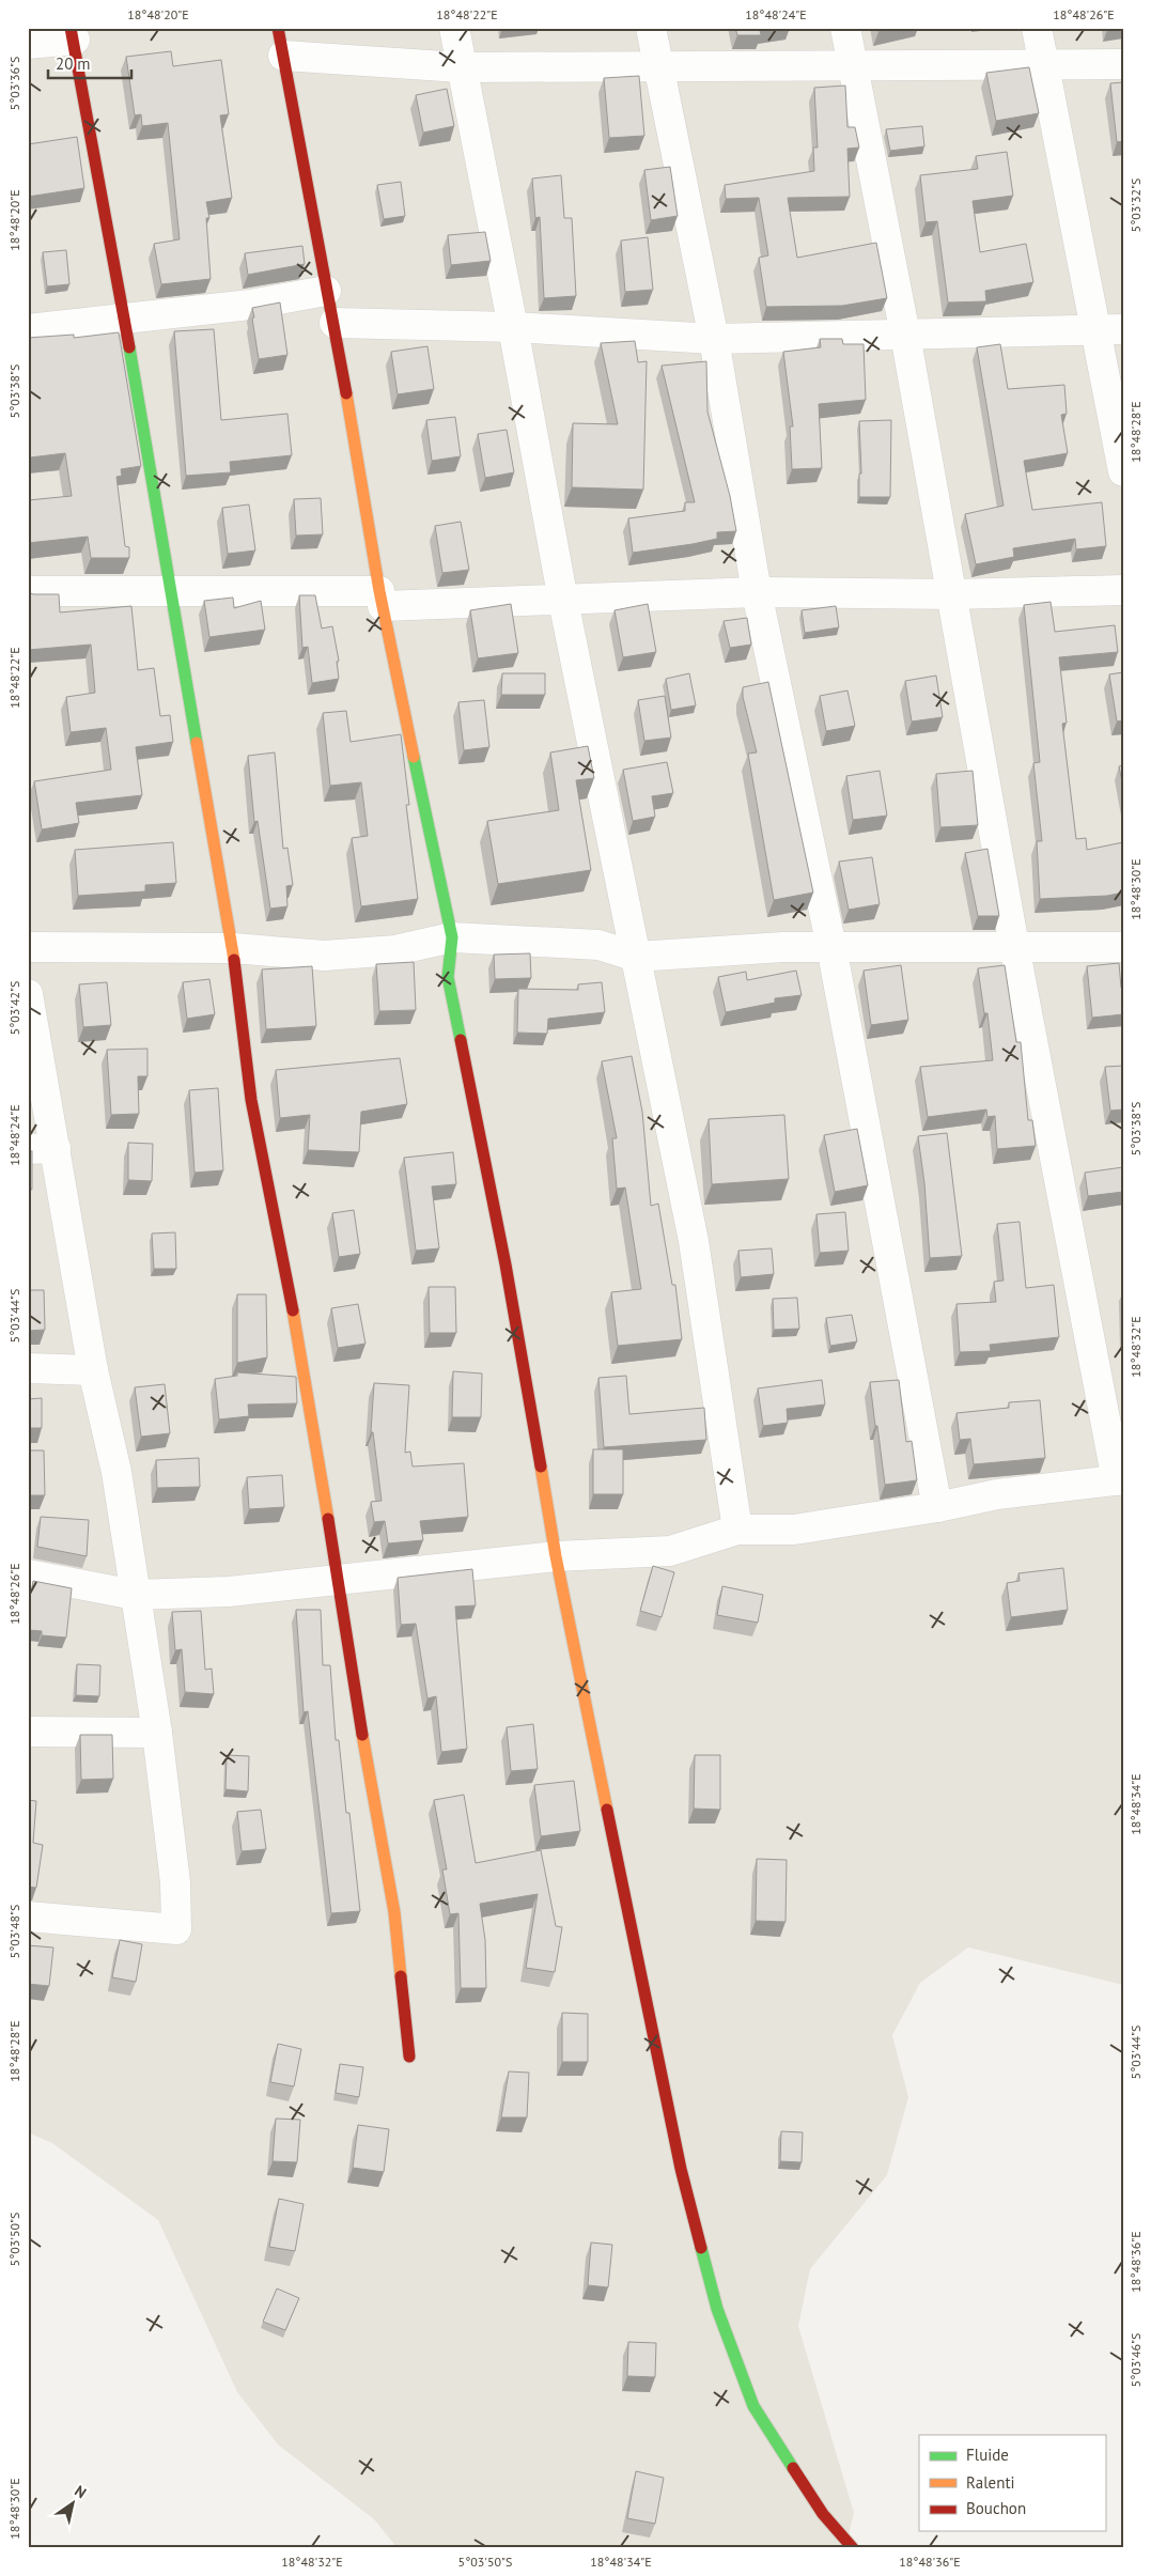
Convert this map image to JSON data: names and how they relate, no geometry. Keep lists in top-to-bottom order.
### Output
{
  "legend": ["Fluide", "Ralenti", "Bouchon"],
  "scale_bar": "20 m",
  "north": "top right",
  "coordinates": [
    "18°48'20\"E",
    "18°48'22\"E",
    "18°48'24\"E",
    "18°48'26\"E",
    "5°03'36\"S",
    "5°03'32\"S",
    "5°03'38\"S",
    "18°48'28\"E",
    "18°48'30\"E",
    "5°03'42\"S",
    "5°03'44\"S",
    "18°48'32\"E",
    "18°48'34\"E",
    "5°03'48\"S",
    "5°03'50\"S",
    "18°48'36\"E",
    "5°03'46\"S"
  ]
}
